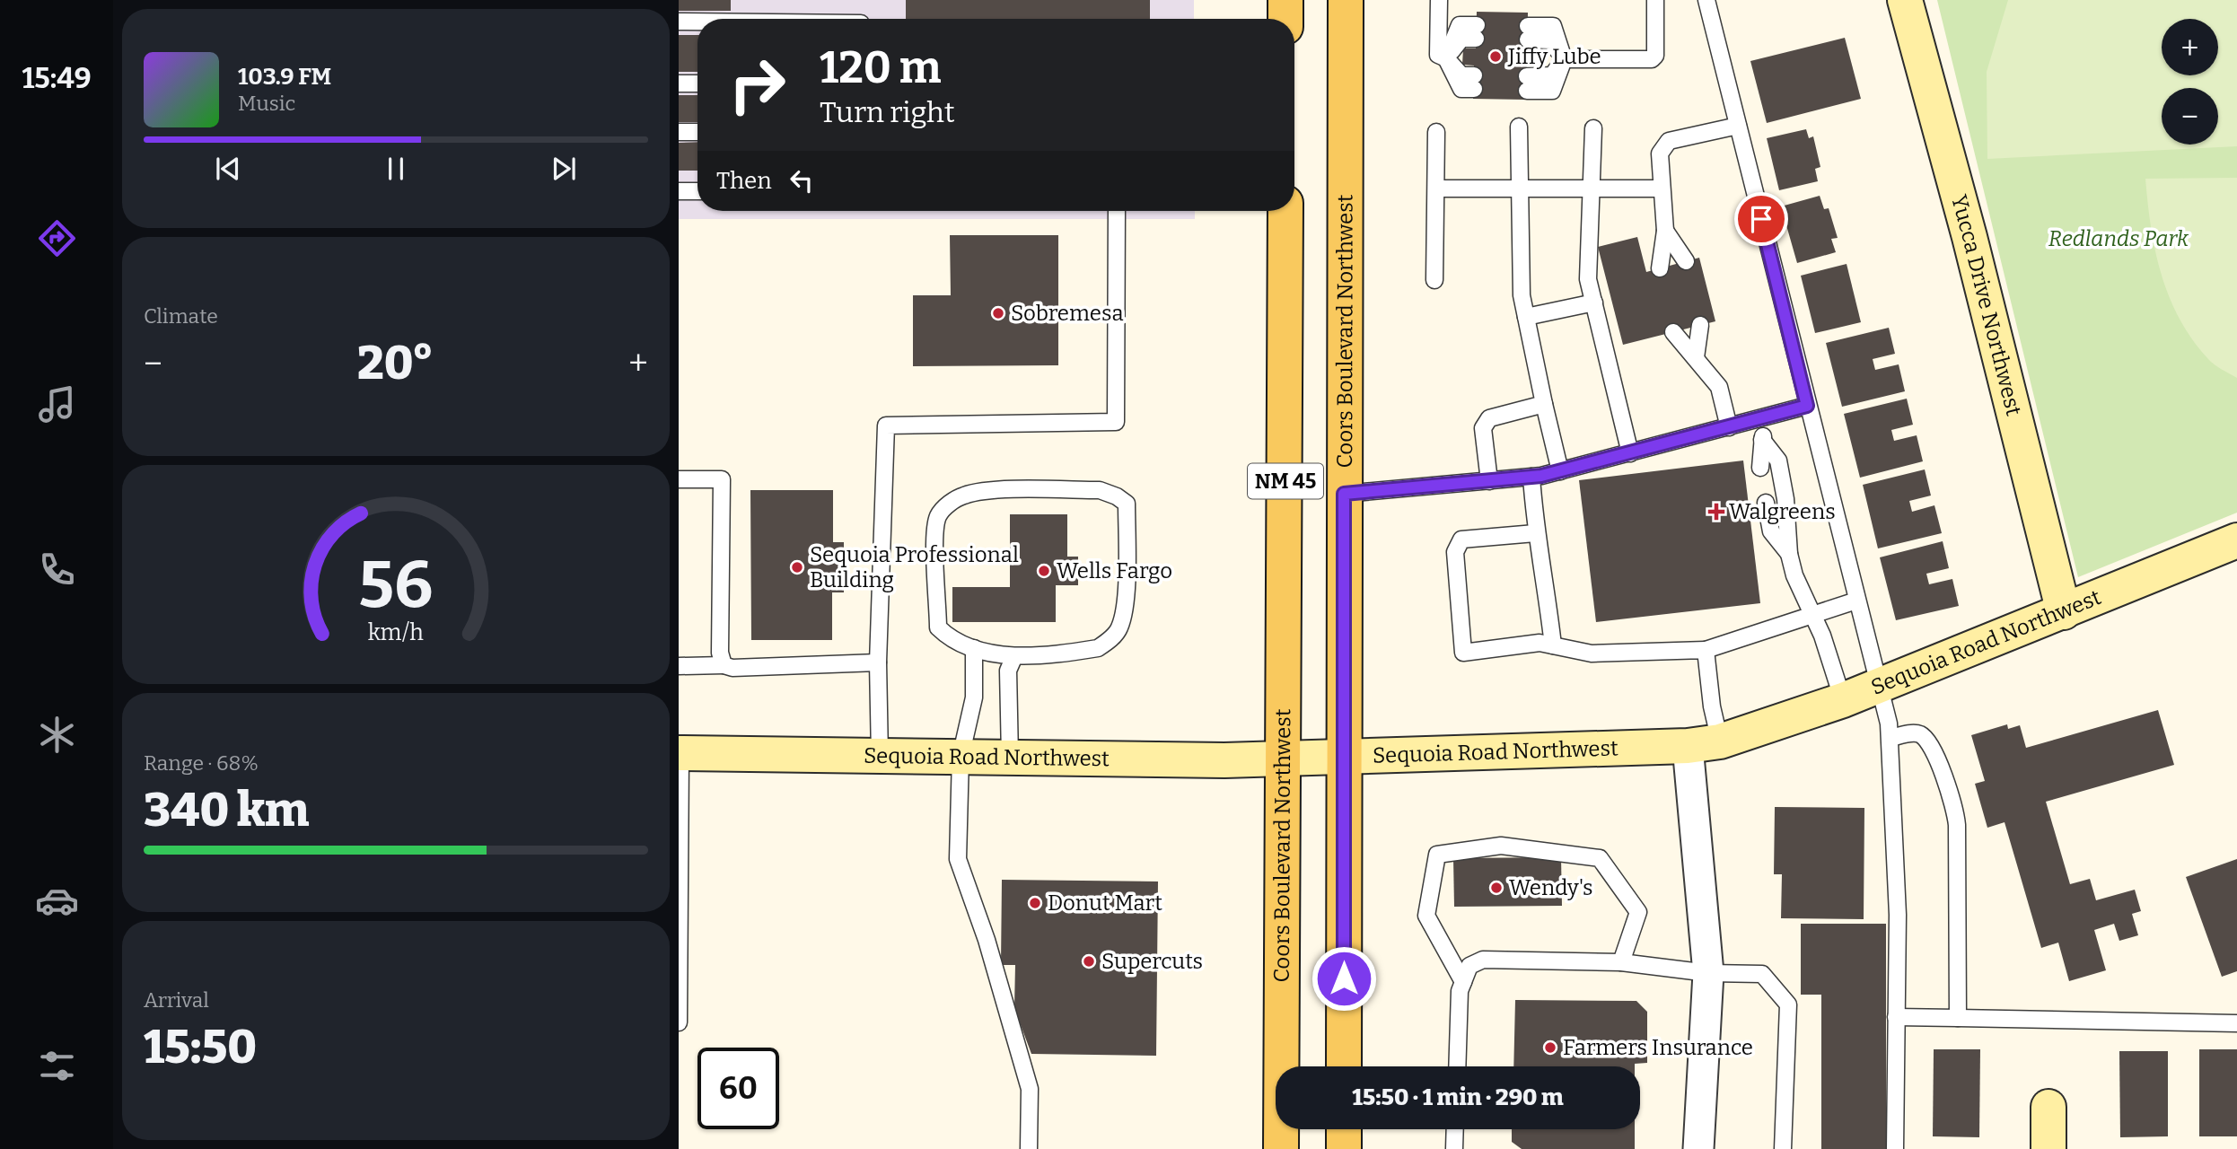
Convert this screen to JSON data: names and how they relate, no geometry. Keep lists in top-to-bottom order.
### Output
{
  "streets": {
    "main road": ["Coors Boulevard Northwest", "NM 45"],
    "street": ["Yucca Drive Northwest", "Sequoia Road Northwest"]
  },
  "crossings": [
    ["Yucca Drive Northwest", "Sequoia Road Northwest"],
    ["Coors Boulevard Northwest", "Sequoia Road Northwest"]
  ],
  "parks": ["Redlands Park"],
  "places": {
    "other": [
      "Jiffy Lube",
      "Sobremesa",
      "Sequoia Professional Building",
      "Wells Fargo",
      "Wendy's",
      "Donut Mart",
      "Supercuts",
      "Farmers Insurance"
    ],
    "health": ["Walgreens"]
  },
  "page": {
    "tabs": "15:49",
    "map_buttons": ["+", "−"],
    "turn": ["120 m", "Turn right"],
    "song": ["103.9 FM", "Music"],
    "then": "Then",
    "tile": [
      "Climate",
      ["Range · 68%", "340 km"],
      ["Arrival", "15:50"]
    ],
    "heat": ["−", "20°", "+"],
    "limit": "60",
    "trip": "15:50 · 1 min · 290 m",
    "gauge": ["56", "km/h"]
  }
}
